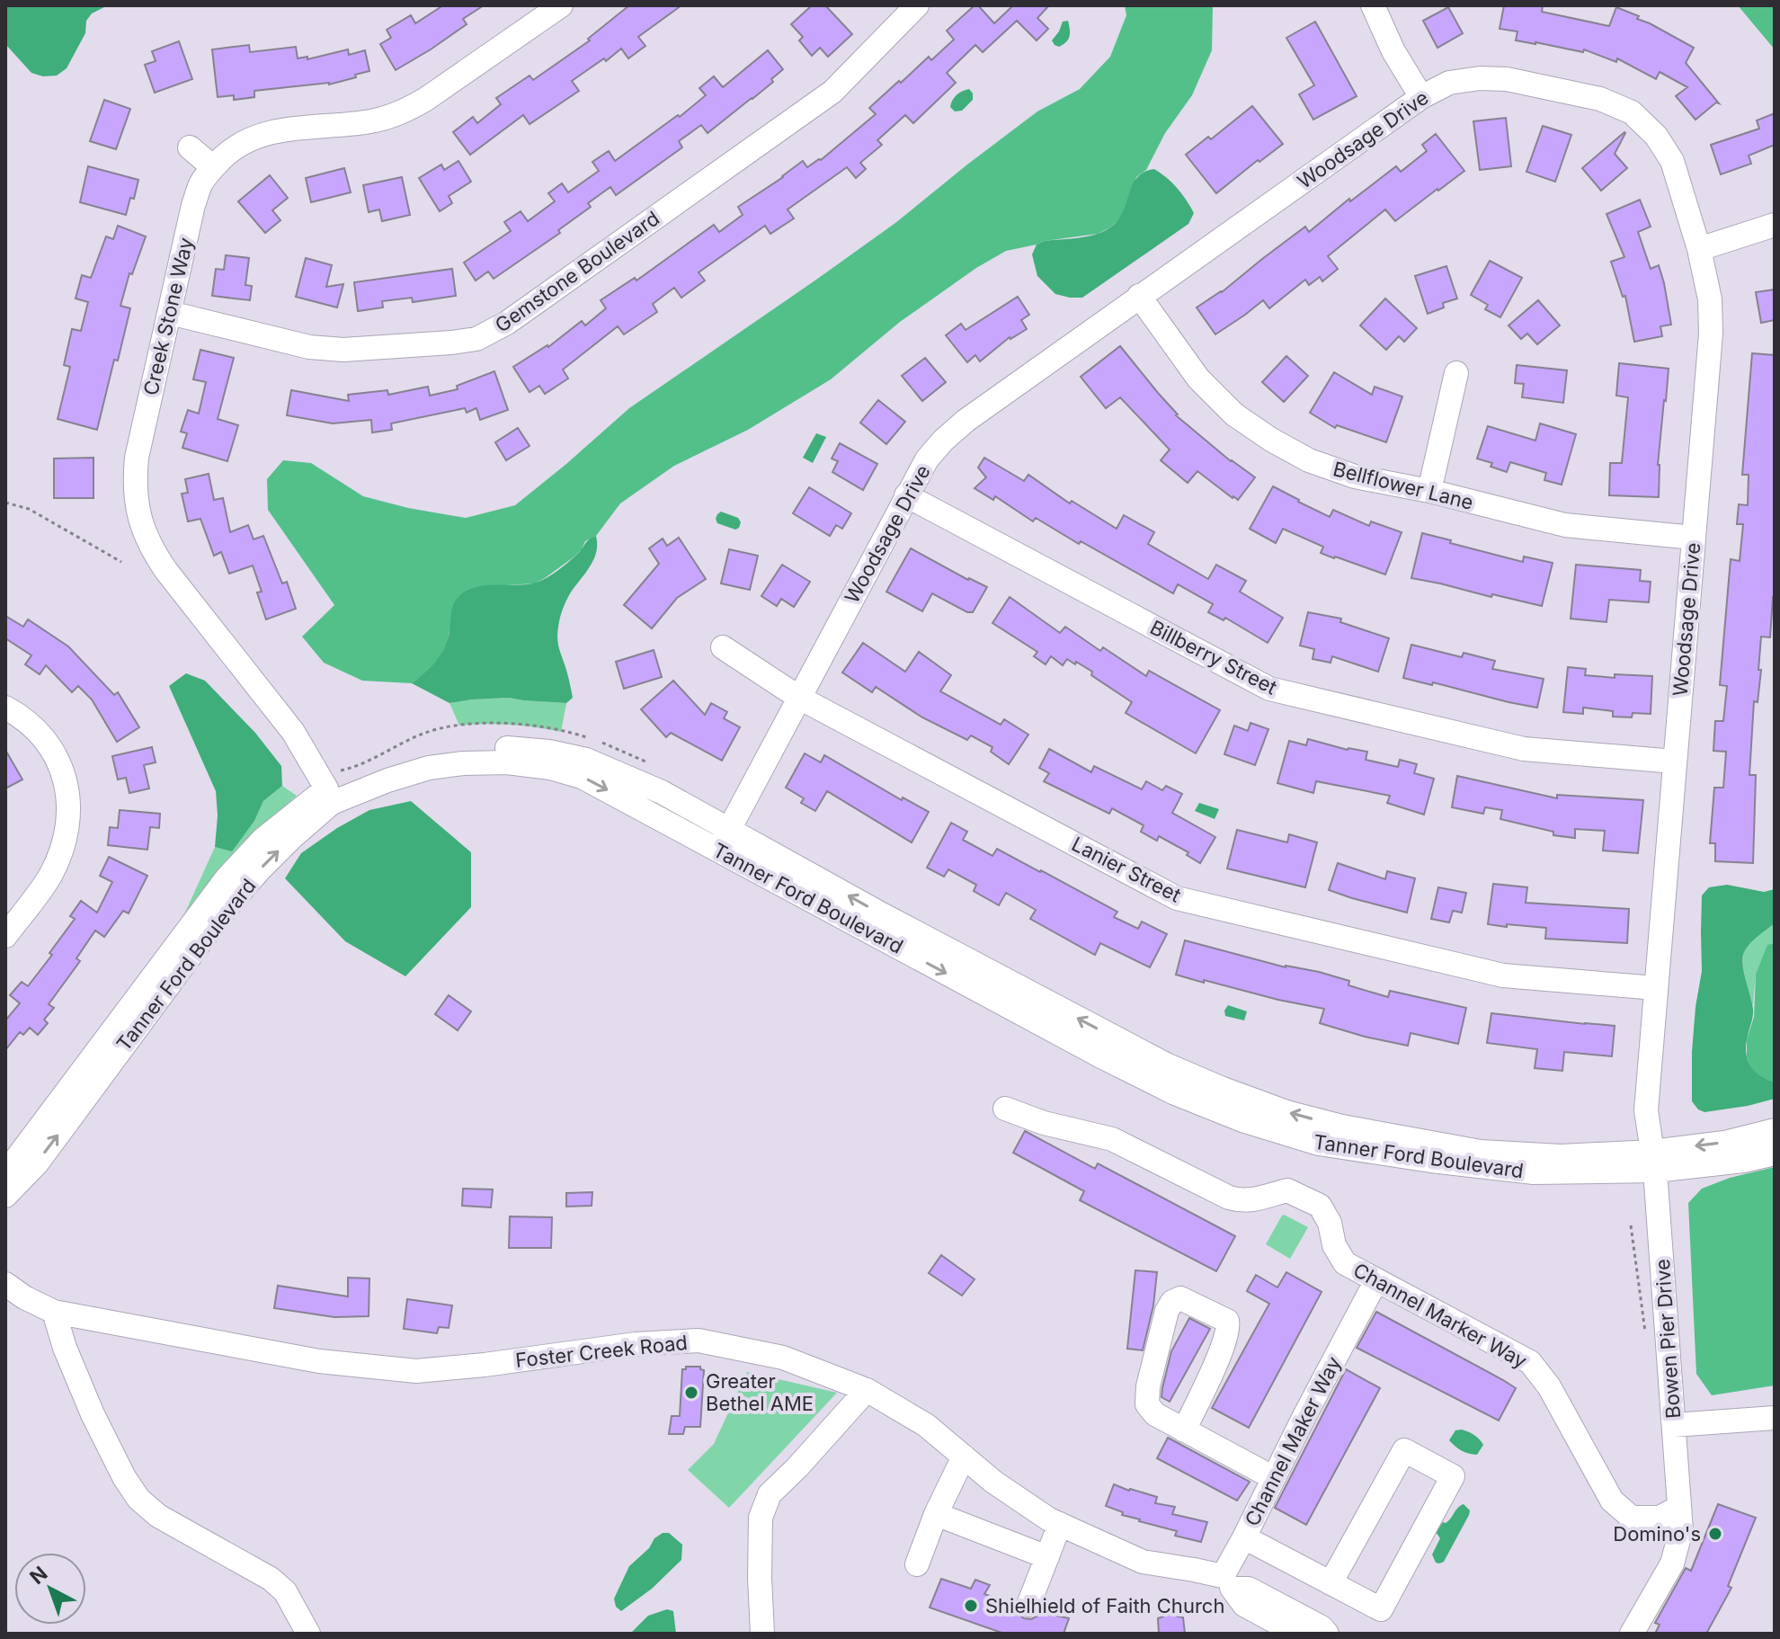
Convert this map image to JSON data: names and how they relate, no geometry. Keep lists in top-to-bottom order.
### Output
{
  "streets": {
    "street": [
      "Woodsage Drive",
      "Gemstone Boulevard",
      "Creek Stone Way",
      "Bellflower Lane",
      "Billberry Street",
      "Lanier Street",
      "Tanner Ford Boulevard",
      "Channel Marker Way",
      "Bowen Pier Drive",
      "Foster Creek Road",
      "Channel Maker Way"
    ]
  },
  "crossings": [
    ["Woodsage Drive", "Bellflower Lane"],
    ["Woodsage Drive", "Billberry Street"],
    ["Woodsage Drive", "Lanier Street"],
    ["Woodsage Drive", "Tanner Ford Boulevard"],
    ["Woodsage Drive", "Bowen Pier Drive"],
    ["Gemstone Boulevard", "Creek Stone Way"],
    ["Creek Stone Way", "Tanner Ford Boulevard"],
    ["Tanner Ford Boulevard", "Bowen Pier Drive"],
    ["Channel Marker Way", "Bowen Pier Drive"],
    ["Channel Marker Way", "Channel Maker Way"],
    ["Foster Creek Road", "Channel Maker Way"]
  ],
  "places": ["Greater Bethel AME", "Domino's", "Shielhield of Faith Church"],
  "north": "top left"
}
